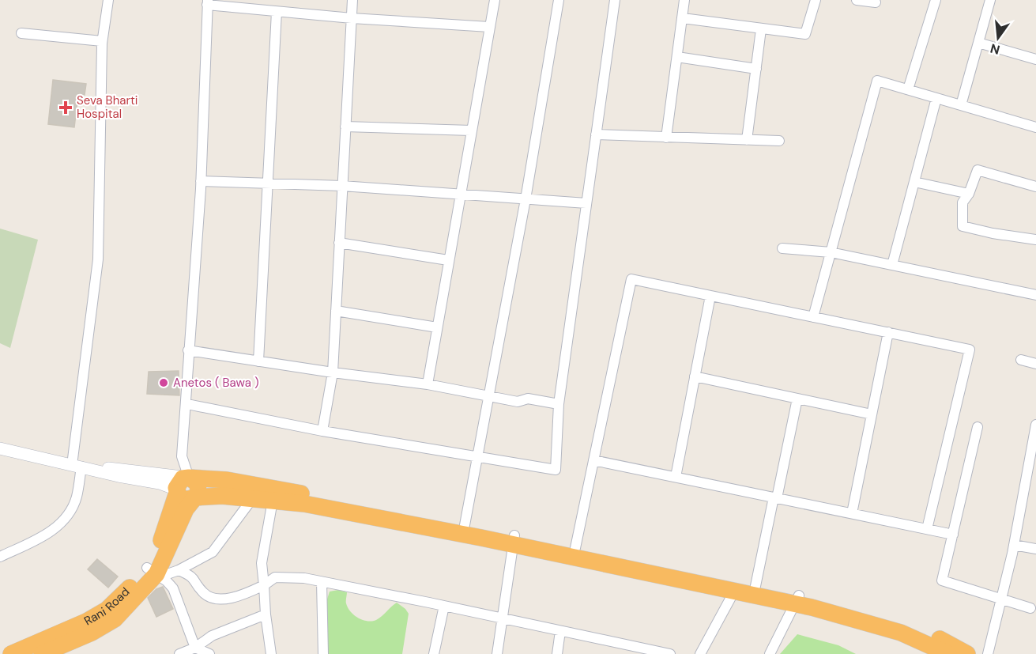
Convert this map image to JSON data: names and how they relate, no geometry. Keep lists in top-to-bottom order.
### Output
{
  "streets": {
    "highway": ["Rani Road"]
  },
  "places": {
    "health": ["Seva Bharti Hospital"],
    "other": ["Anetos ( Bawa )"]
  },
  "north": "bottom"
}
